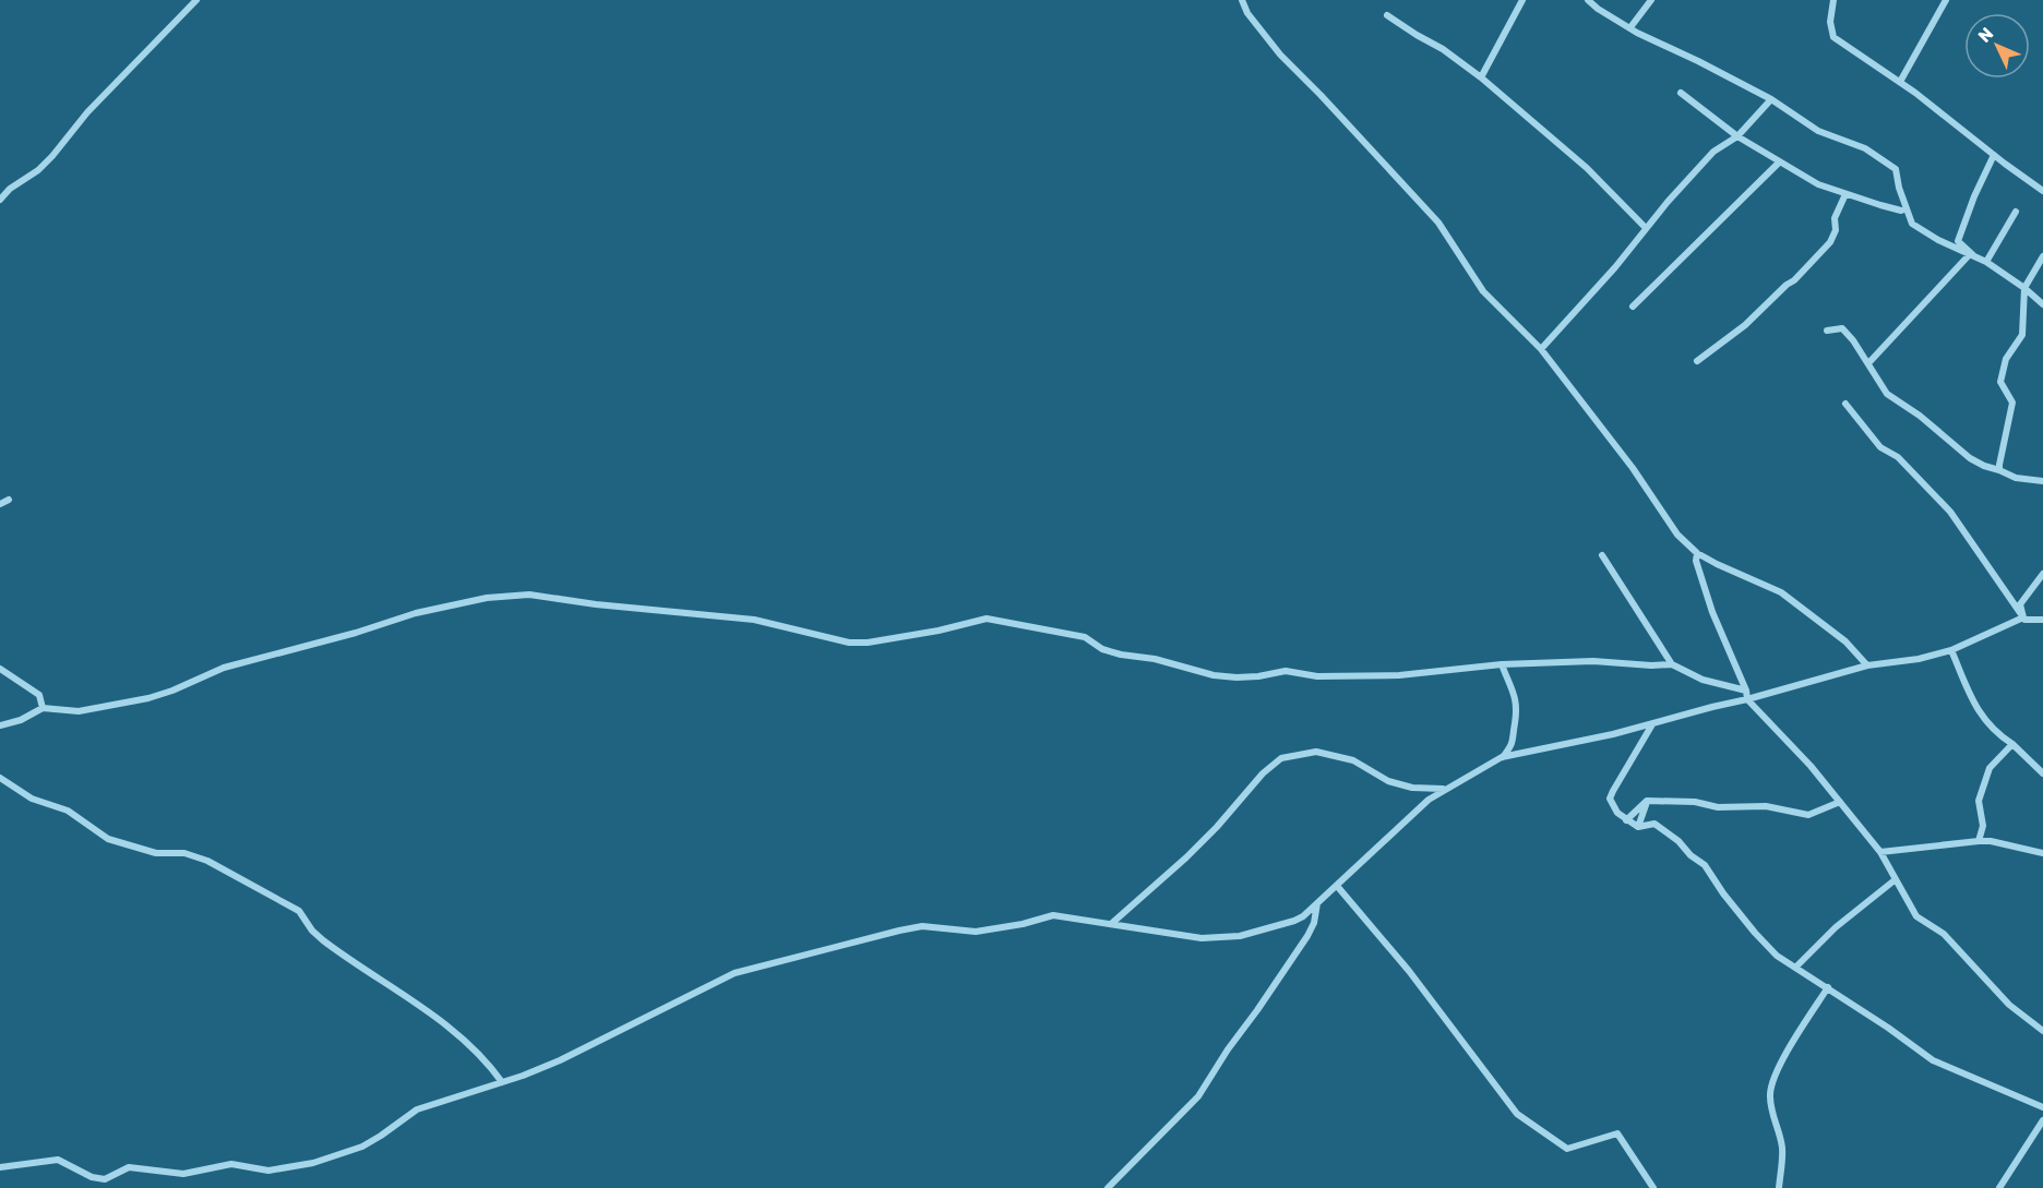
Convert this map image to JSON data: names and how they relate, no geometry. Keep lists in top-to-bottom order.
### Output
{
  "north": "top left"
}
